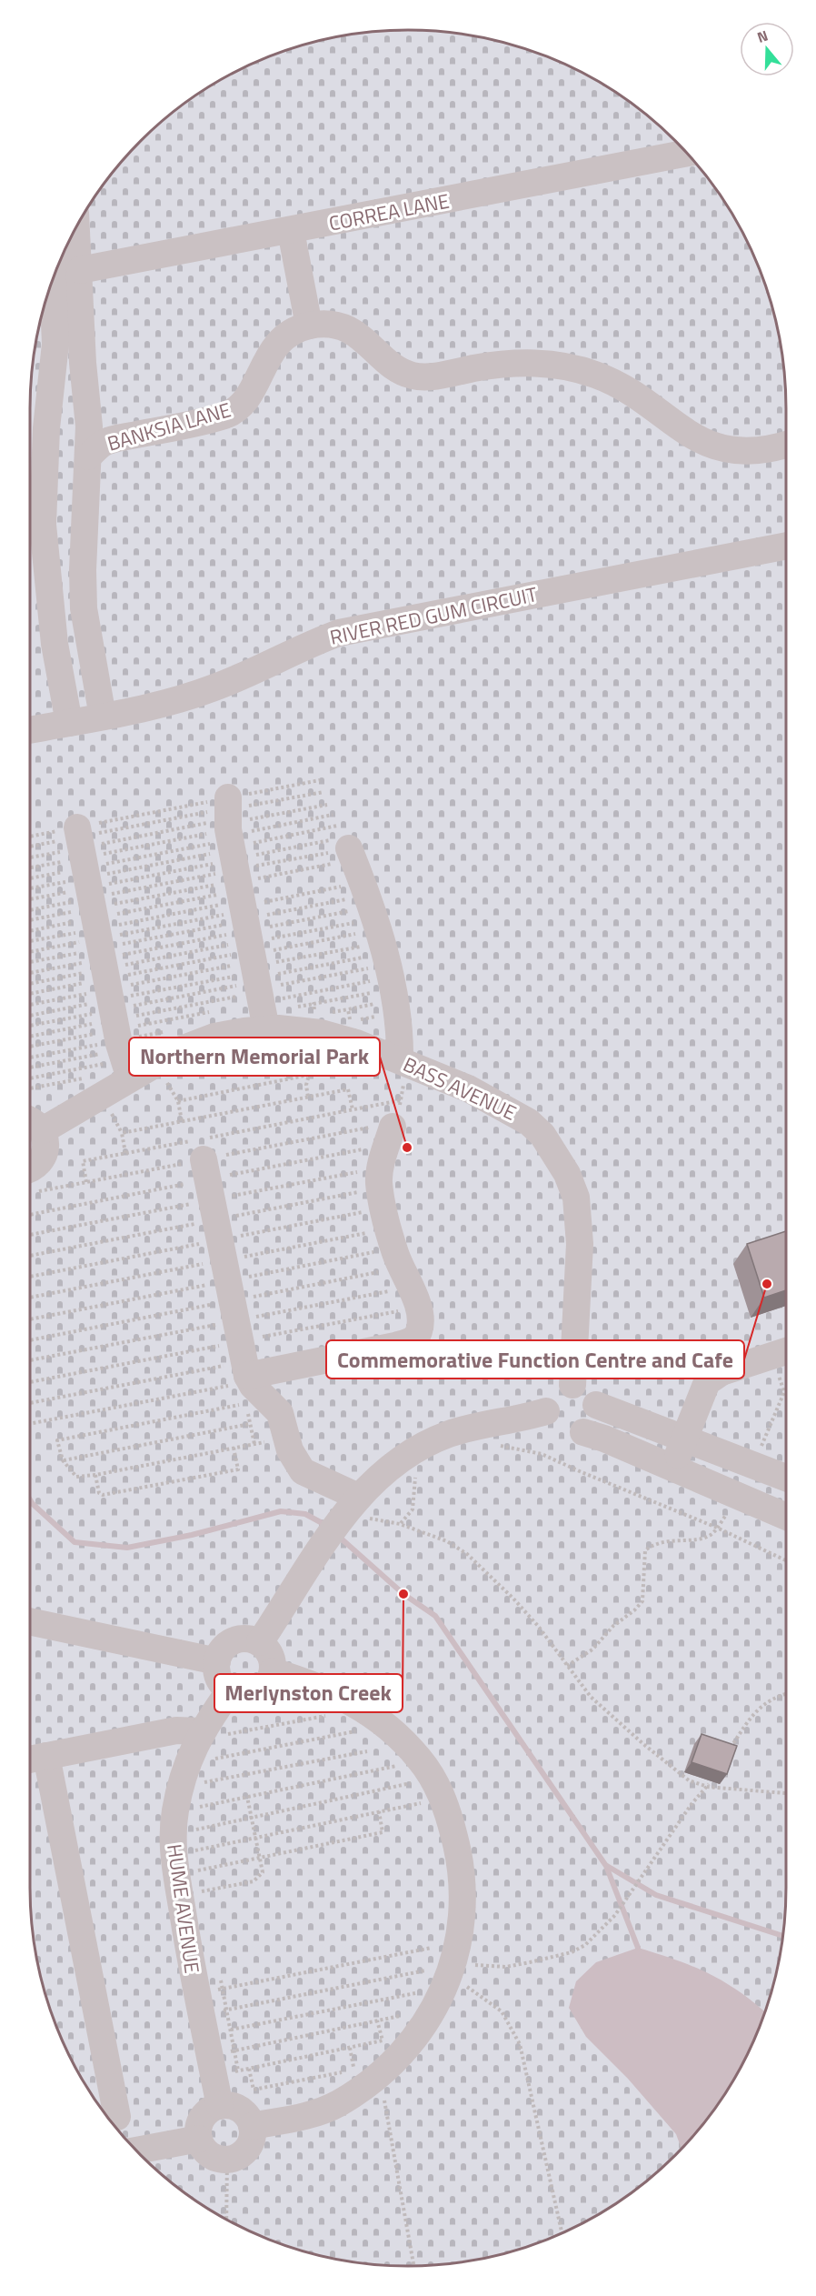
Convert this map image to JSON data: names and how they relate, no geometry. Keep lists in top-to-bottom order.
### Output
{
  "streets": {
    "lane": [
      "CORREA LANE",
      "BANKSIA LANE",
      "RIVER RED GUM CIRCUIT",
      "BASS AVENUE",
      "HUME AVENUE"
    ]
  },
  "places": ["Northern Memorial Park", "Commemorative Function Centre and Cafe", "Merlynston Creek"],
  "north": "top"
}
